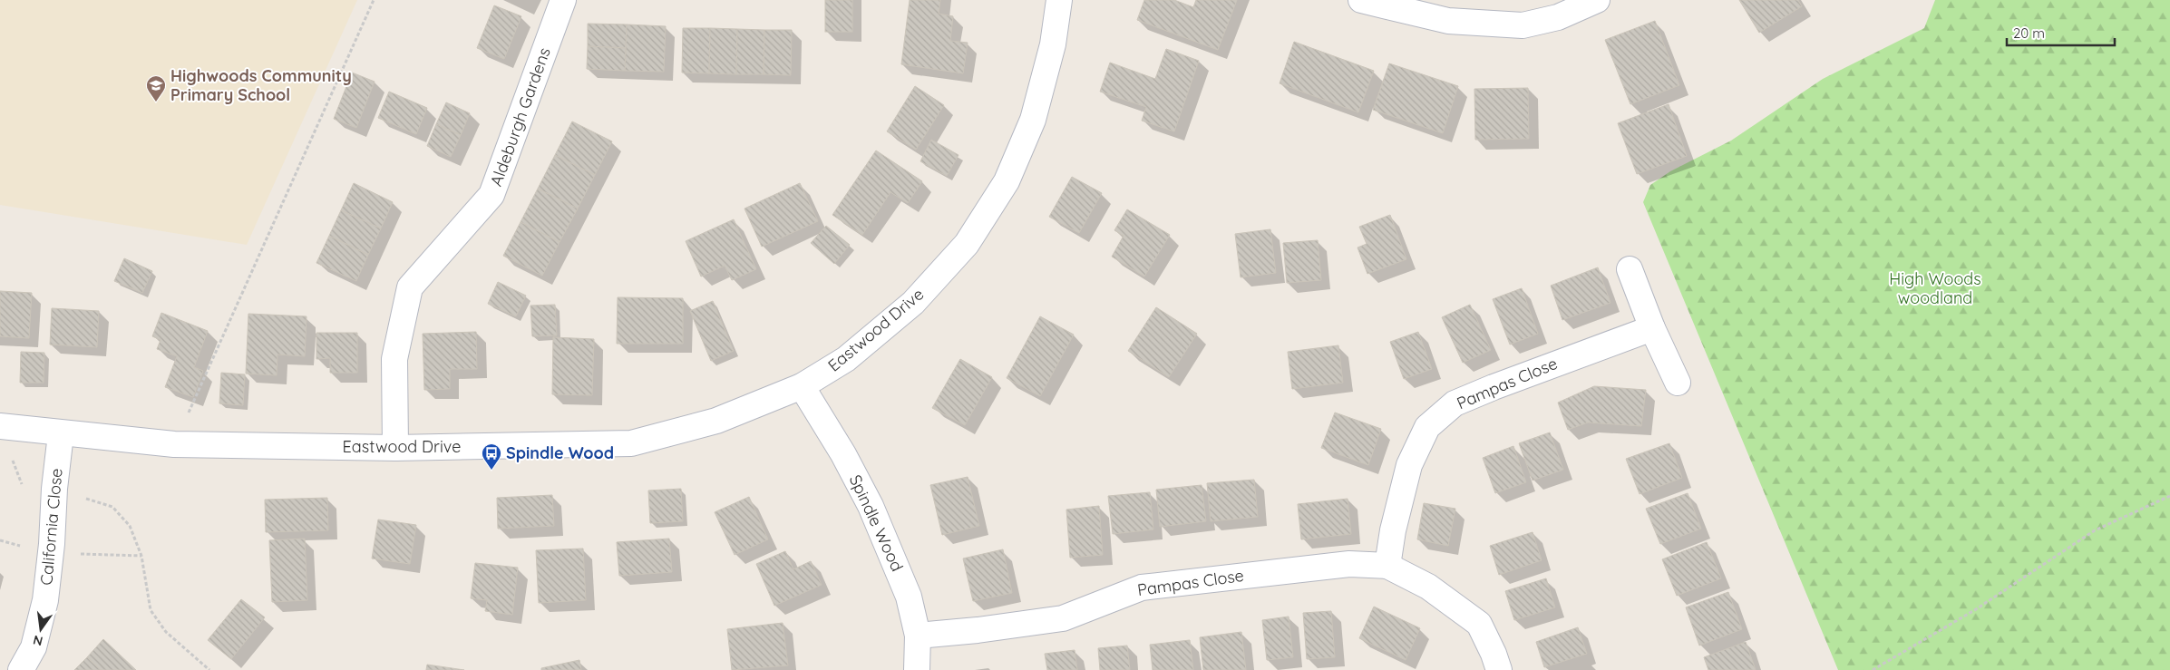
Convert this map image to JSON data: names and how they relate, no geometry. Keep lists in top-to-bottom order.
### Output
{
  "streets": {
    "street": [
      "Aldeburgh Gardens",
      "Eastwood Drive",
      "Pampas Close",
      "Spindle Wood",
      "California Close"
    ]
  },
  "crossings": [
    ["Aldeburgh Gardens", "Eastwood Drive"],
    ["Eastwood Drive", "Spindle Wood"],
    ["Eastwood Drive", "California Close"],
    ["Pampas Close", "Spindle Wood"]
  ],
  "parks": ["High Woods woodland"],
  "places": {
    "school or university": ["Highwoods Community Primary School"],
    "bus stop": ["Spindle Wood"]
  },
  "scale_bar": "20 m",
  "north": "bottom"
}
